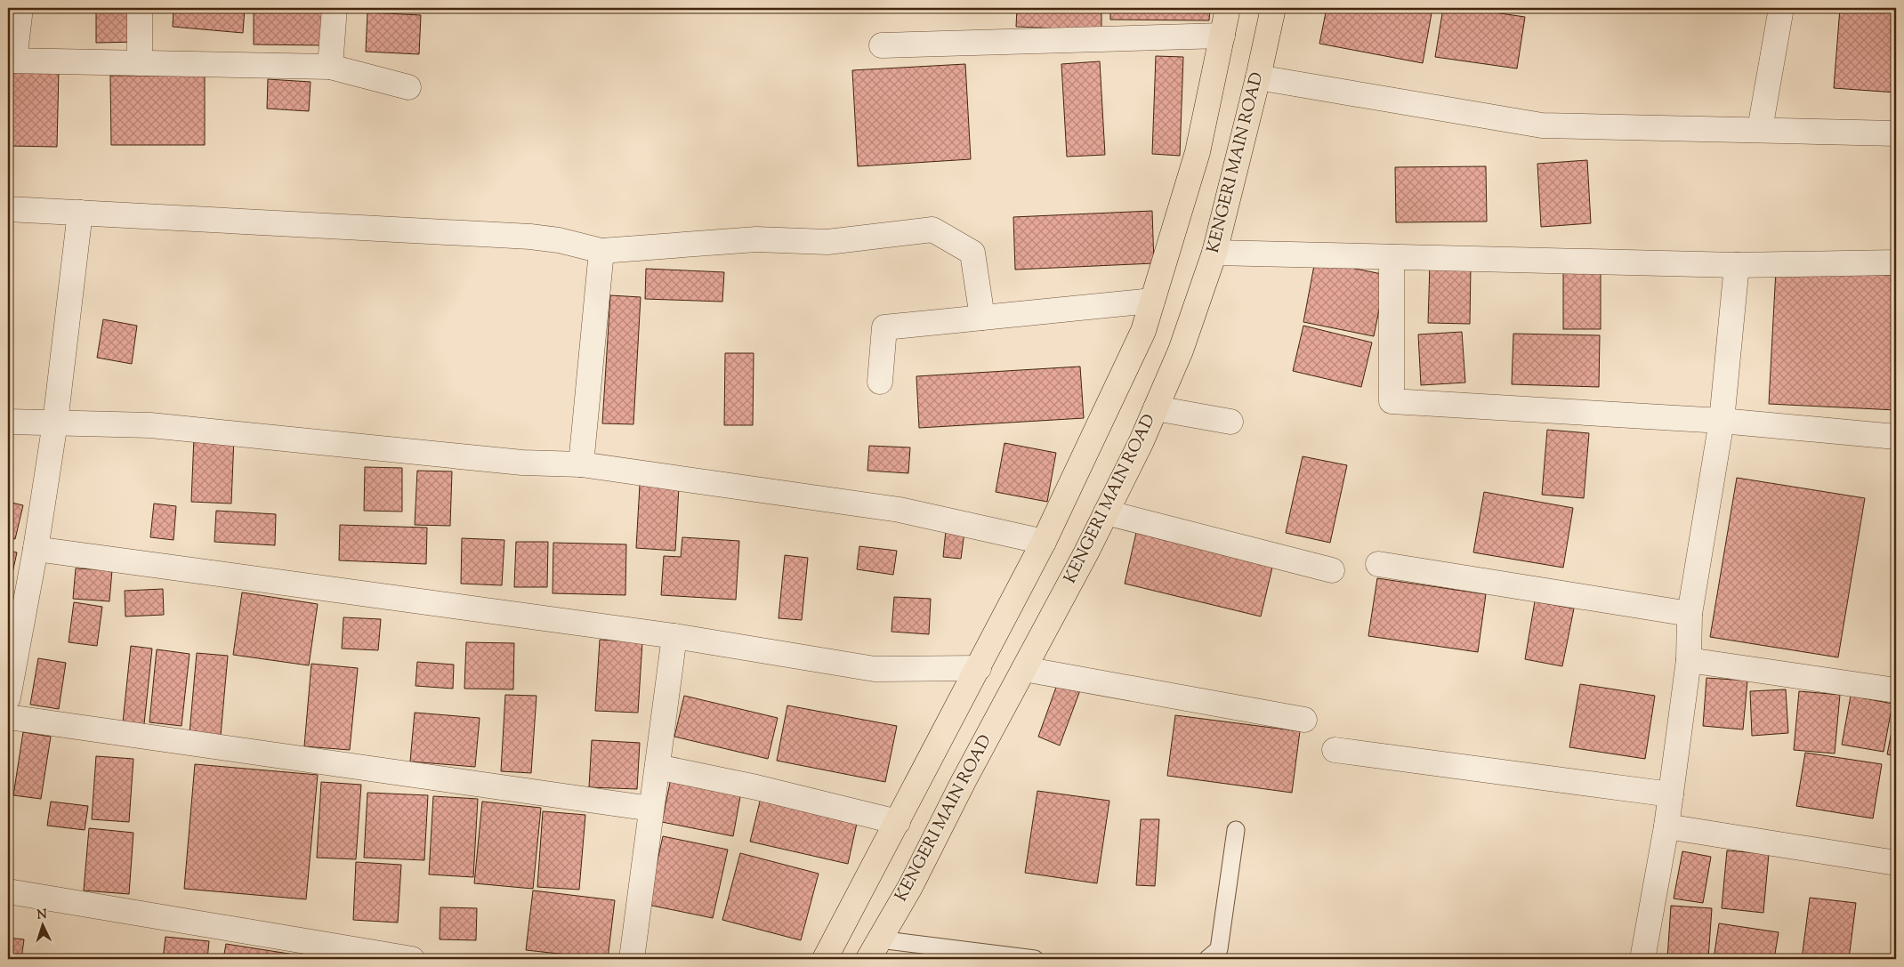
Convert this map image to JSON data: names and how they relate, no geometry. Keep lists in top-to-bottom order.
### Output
{
  "streets": {
    "main road": ["KENGERI MAIN ROAD"]
  },
  "north": "top"
}
